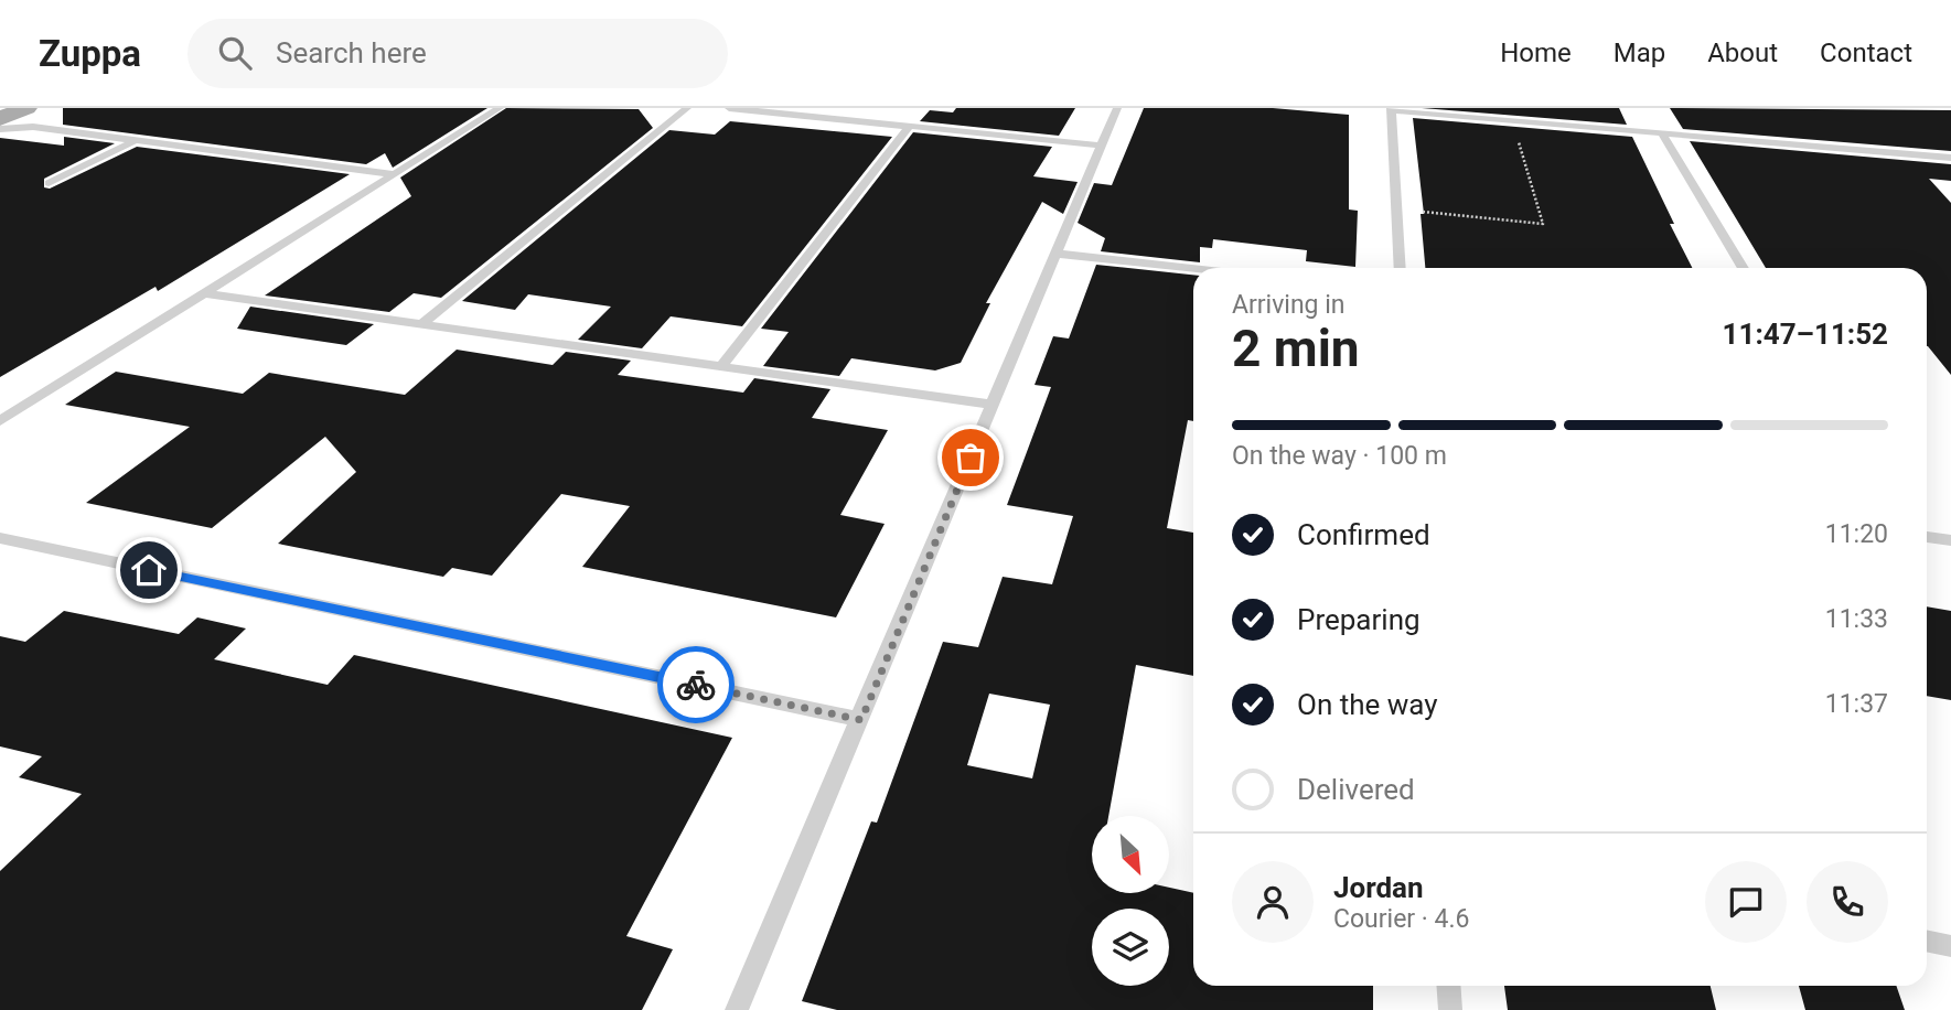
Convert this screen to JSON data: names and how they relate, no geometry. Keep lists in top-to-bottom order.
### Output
{
  "north": "bottom right",
  "page": {
    "header": "Zuppa",
    "search": "Search here",
    "nav": [
      "Home",
      "Map",
      "About",
      "Contact"
    ],
    "heading": ["2 min", "Arriving in", "11:47–11:52"],
    "panel": ["Jordan", "Courier · 4.6"],
    "bar": "On the way · 100 m",
    "list": [
      ["Confirmed", "11:20"],
      ["Preparing", "11:33"],
      ["On the way", "11:37"],
      "Delivered"
    ]
  }
}
